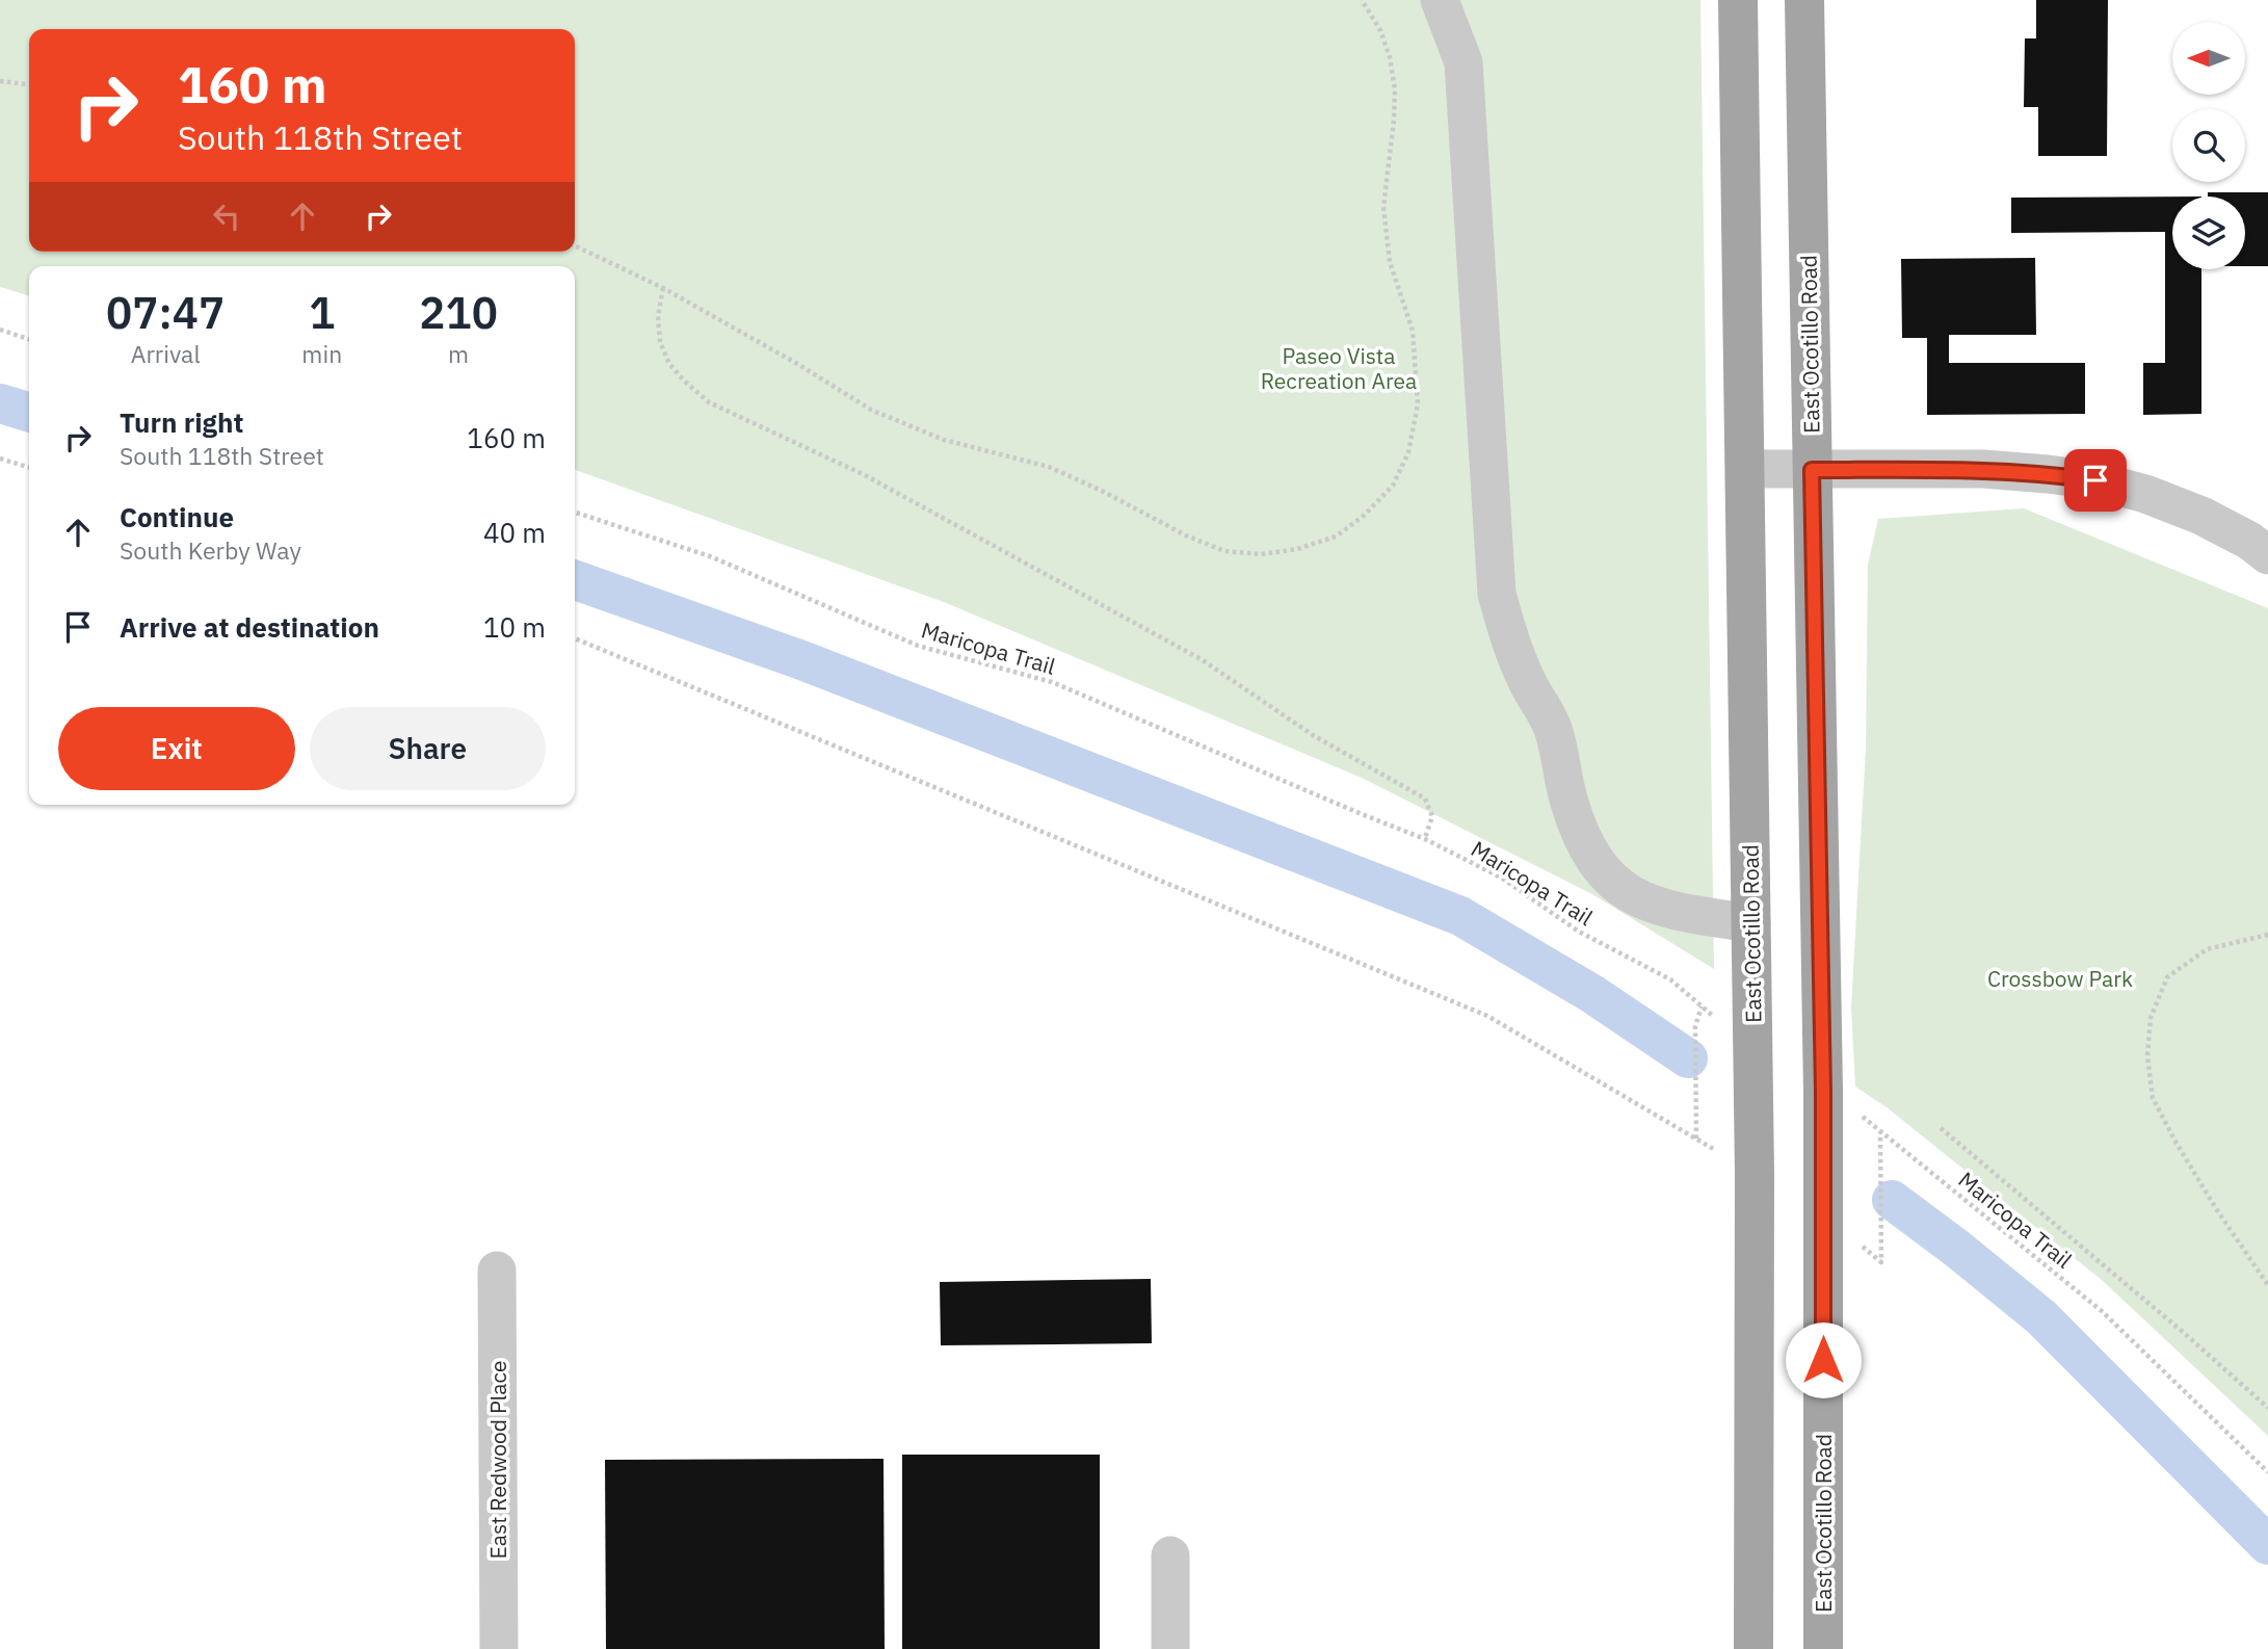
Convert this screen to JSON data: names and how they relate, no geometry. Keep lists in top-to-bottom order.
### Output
{
  "streets": {
    "main road": ["East Ocotillo Road"],
    "street": ["East Redwood Place"],
    "path": ["Maricopa Trail"]
  },
  "crossings": [
    ["East Ocotillo Road", "Maricopa Trail"]
  ],
  "parks": ["Paseo Vista Recreation Area", "Crossbow Park"],
  "north": "left",
  "page": {
    "turn": ["160 m", "South 118th Street"],
    "eta": [
      "07:47",
      "Arrival",
      "1",
      "min",
      "210",
      "m"
    ],
    "list": [
      {
        "name": "Turn right",
        "note": "South 118th Street",
        "value": "160 m"
      },
      {
        "name": "Continue",
        "note": "South Kerby Way",
        "value": "40 m"
      },
      {
        "name": "Arrive at destination",
        "value": "10 m"
      }
    ],
    "buttons": ["Exit", "Share"]
  }
}
